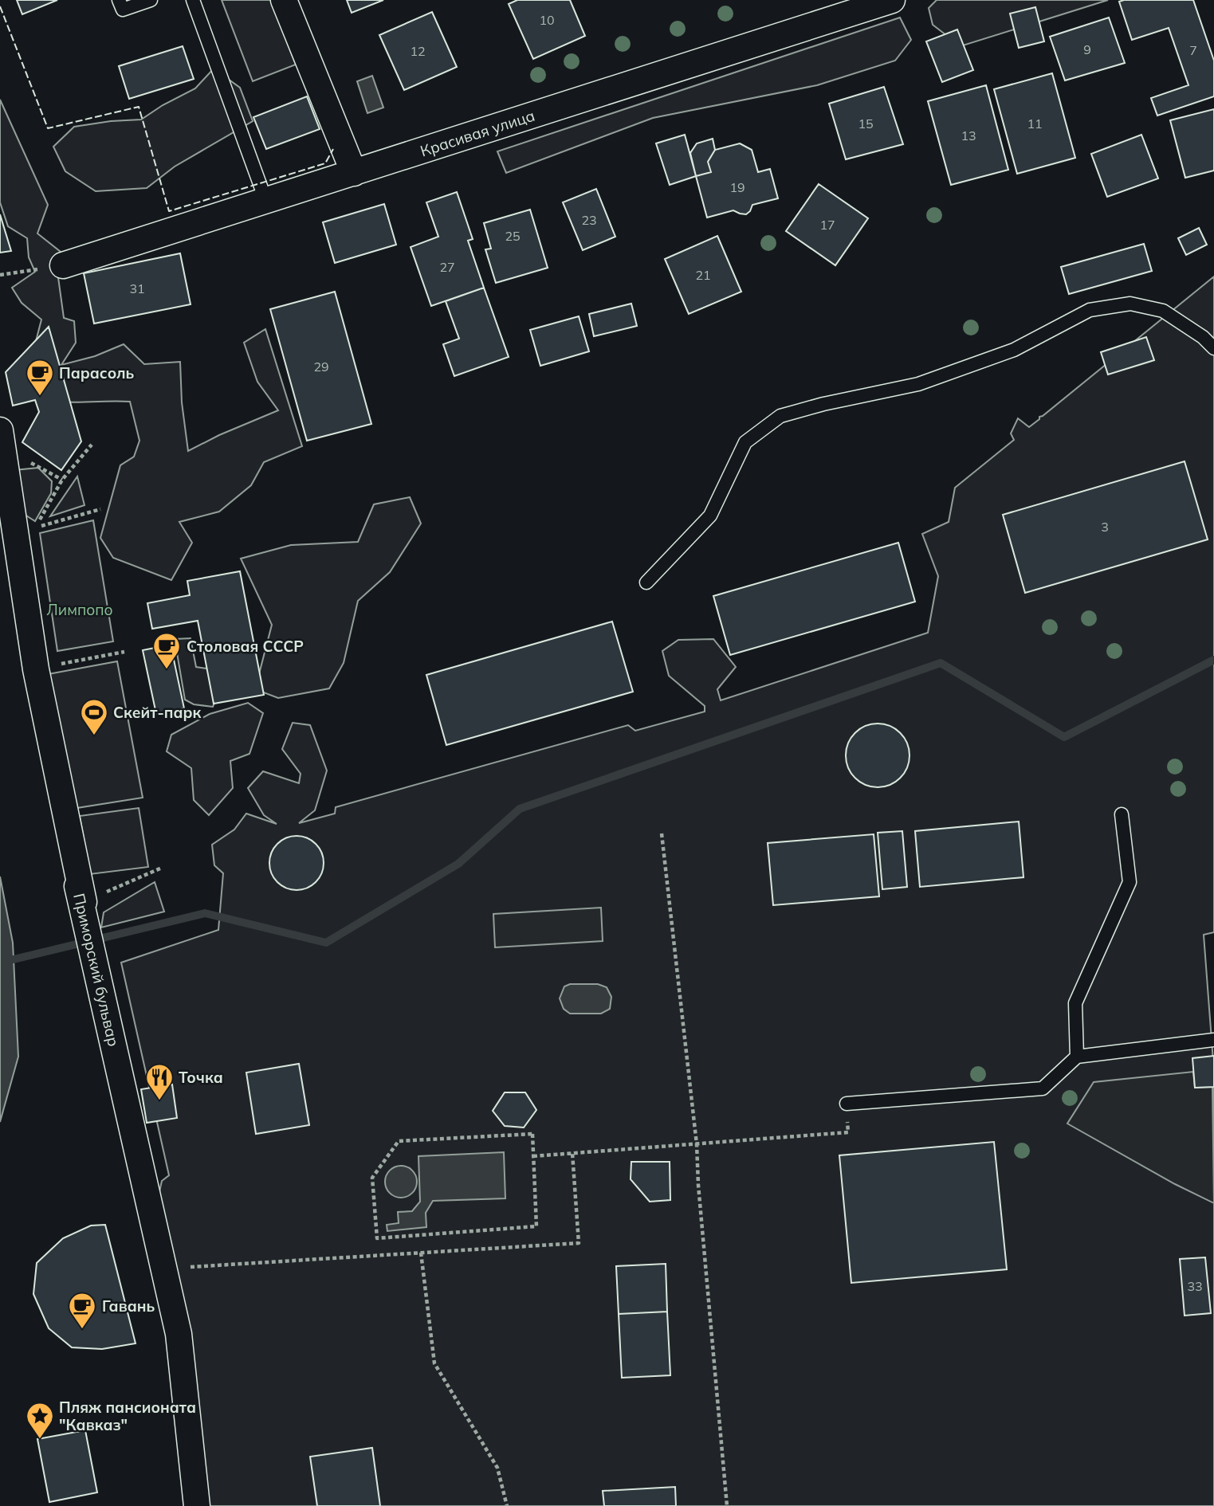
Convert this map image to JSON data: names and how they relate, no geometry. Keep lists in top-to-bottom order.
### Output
{
  "streets": {
    "street": ["Красивая улица", "Приморский бульвар"]
  },
  "parks": ["Лимпопо"],
  "places": {
    "cafe": ["Парасоль", "Столовая СССР", "Гавань"],
    "sports": ["Скейт-парк"],
    "restaurant": ["Точка"],
    "place": ["Пляж пансионата \"Кавказ\""]
  },
  "house_numbers": [
    "10",
    "9",
    "7",
    "12",
    "15",
    "11",
    "13",
    "19",
    "23",
    "17",
    "25",
    "27",
    "21",
    "31",
    "29",
    "3",
    "33"
  ]
}
